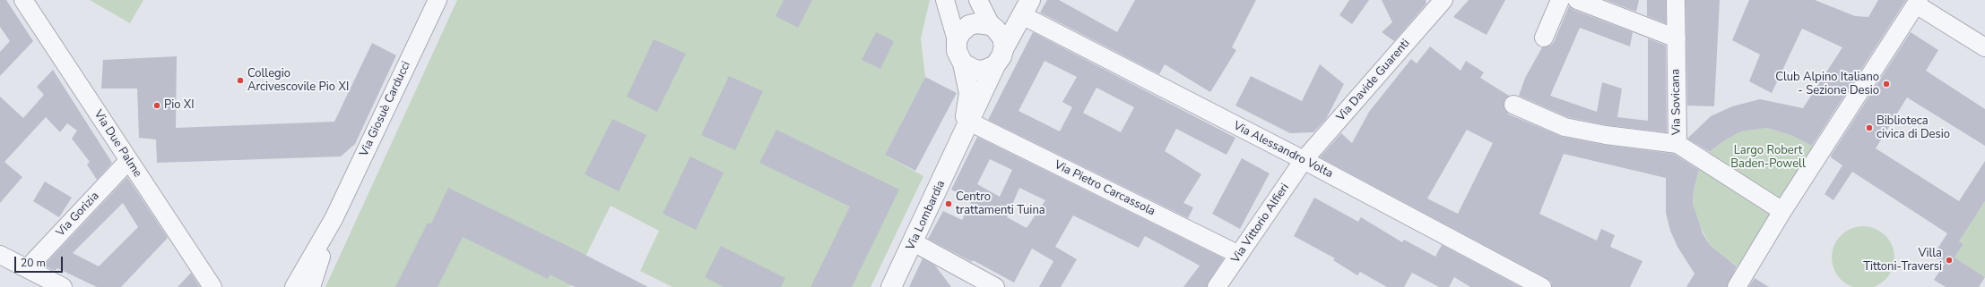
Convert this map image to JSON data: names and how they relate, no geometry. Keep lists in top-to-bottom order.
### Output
{
  "streets": {
    "street": [
      "Via Davide Guarenti",
      "Via Sovicana",
      "Via Giosuè Carducci",
      "Via Due Palme",
      "Via Alessandro Volta",
      "Via Pietro Carcassola",
      "Via Gorizia",
      "Via Lombardia",
      "Via Vittorio Alfieri"
    ]
  },
  "crossings": [
    ["Via Davide Guarenti", "Via Alessandro Volta"],
    ["Via Davide Guarenti", "Via Vittorio Alfieri"],
    ["Via Due Palme", "Via Gorizia"],
    ["Via Alessandro Volta", "Via Lombardia"],
    ["Via Alessandro Volta", "Via Vittorio Alfieri"],
    ["Via Pietro Carcassola", "Via Lombardia"],
    ["Via Pietro Carcassola", "Via Vittorio Alfieri"]
  ],
  "parks": ["Largo Robert Baden-Powell"],
  "places": [
    "Collegio Arcivescovile Pio XI",
    "Club Alpino Italiano - Sezione Desio",
    "Pio XI",
    "Biblioteca civica di Desio",
    "Centro trattamenti Tuina",
    "Villa Tittoni-Traversi"
  ],
  "scale_bar": "20 m"
}
